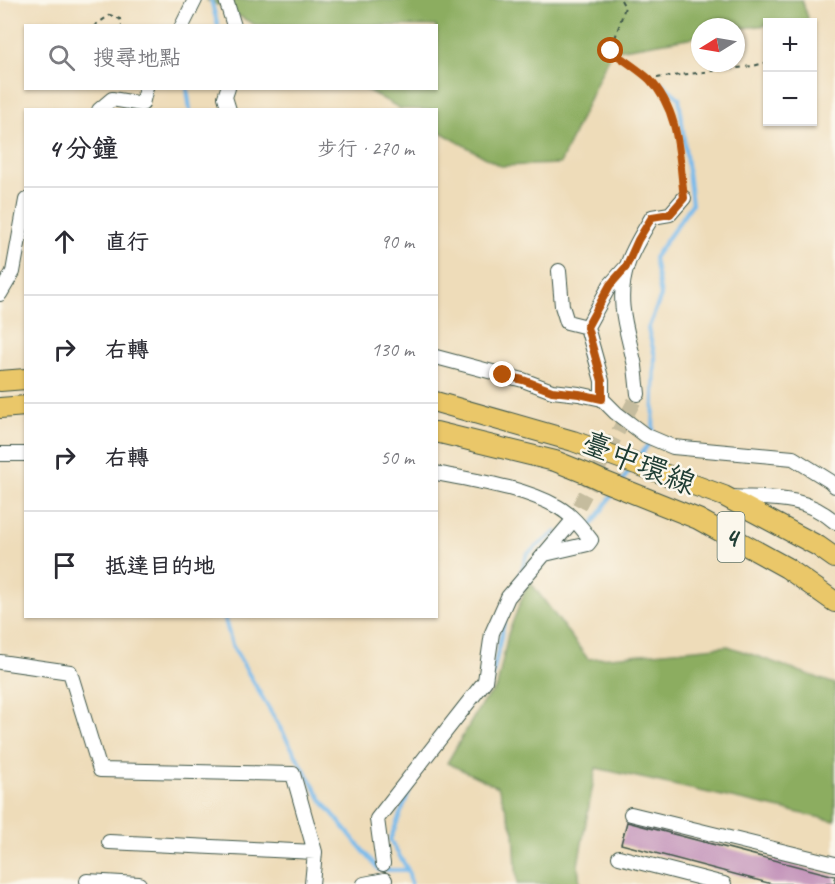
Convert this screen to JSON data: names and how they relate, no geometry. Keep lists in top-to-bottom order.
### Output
{
  "streets": {
    "highway": ["臺中環線", "4"]
  },
  "north": "left",
  "page": {
    "map_buttons": ["+", "−"],
    "search": "搜尋地點",
    "heading": ["4 分鐘", "步行 · 270 m"],
    "list": [
      ["直行", "90 m"],
      ["右轉", "130 m"],
      ["右轉", "50 m"],
      "抵達目的地"
    ]
  }
}
